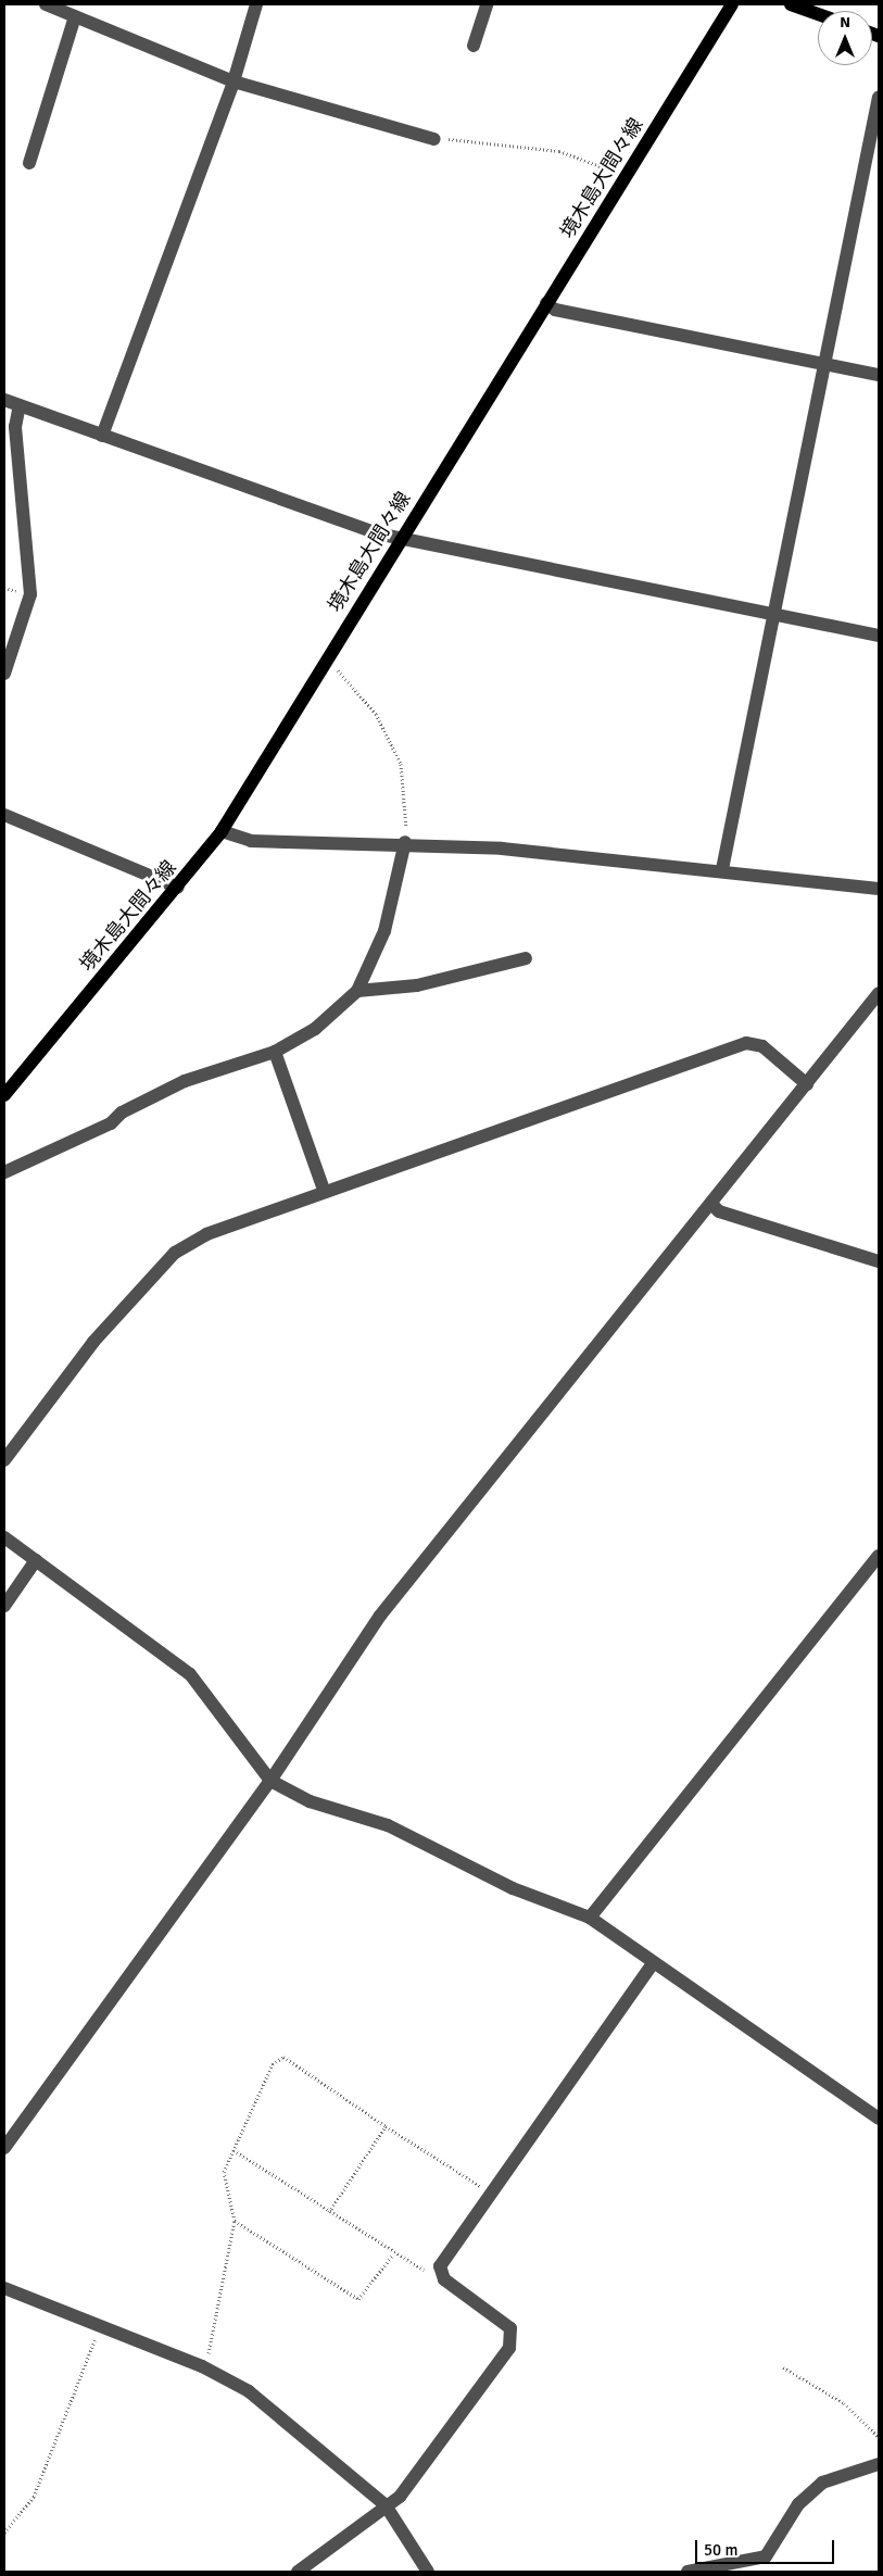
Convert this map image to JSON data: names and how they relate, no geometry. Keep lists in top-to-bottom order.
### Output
{
  "streets": {
    "main road": ["境木島大間々線"]
  },
  "scale_bar": "50 m",
  "north": "top"
}
